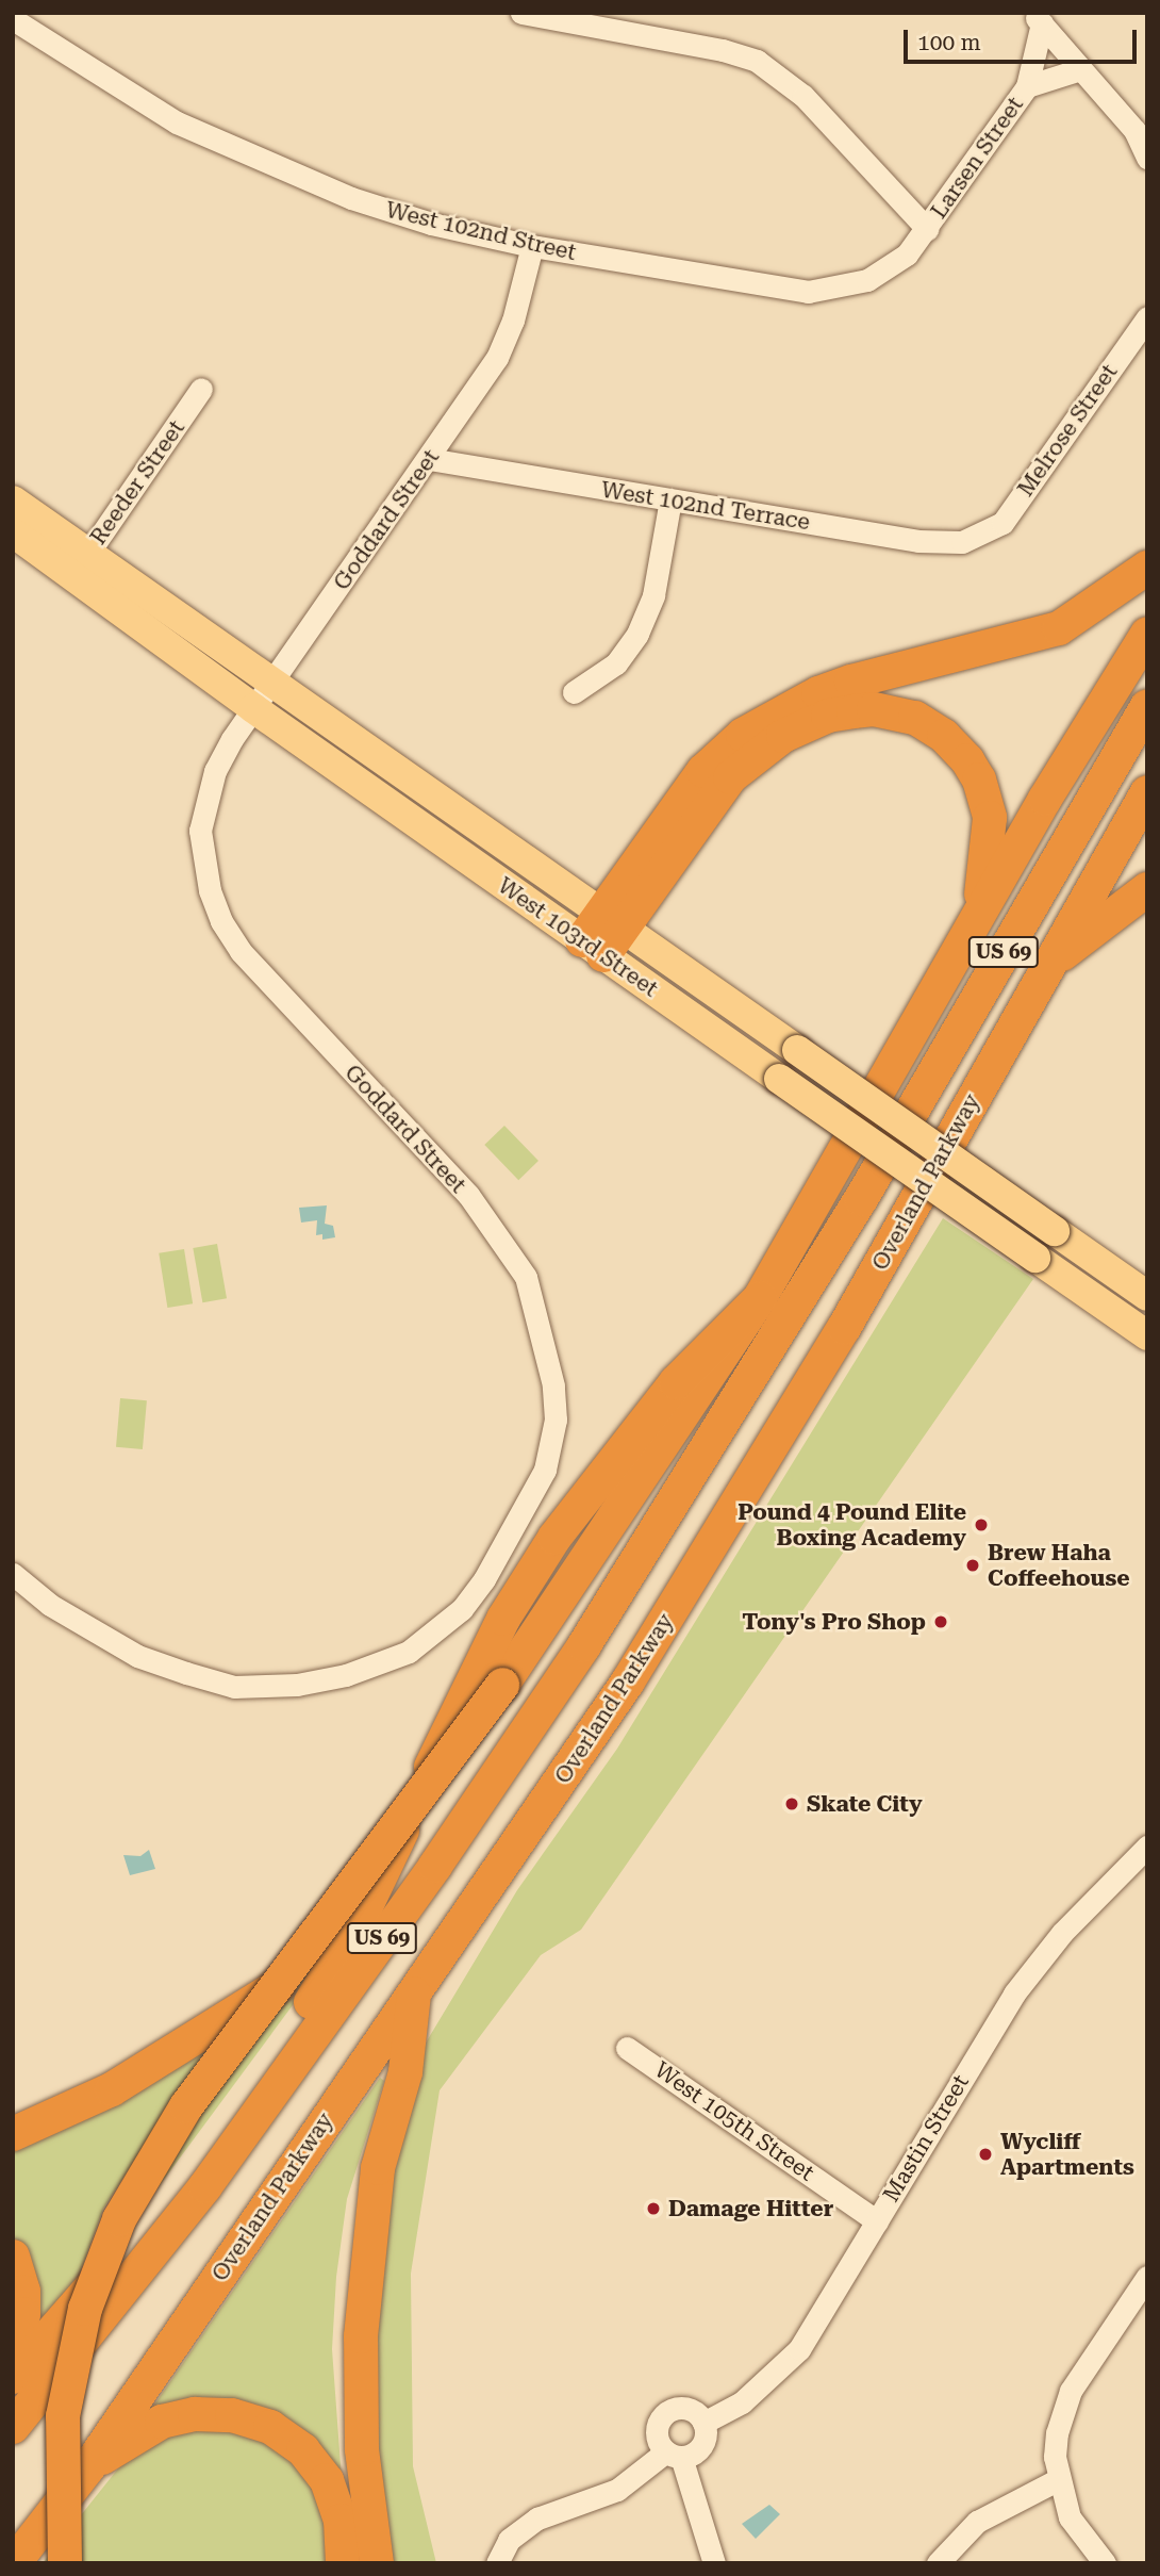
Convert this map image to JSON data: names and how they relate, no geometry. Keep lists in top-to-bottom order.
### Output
{
  "streets": {
    "highway": ["US 69", "Overland Parkway"],
    "main road": ["West 103rd Street"],
    "street": [
      "Larsen Street",
      "West 102nd Street",
      "Melrose Street",
      "Reeder Street",
      "West 102nd Terrace",
      "Goddard Street",
      "West 105th Street",
      "Mastin Street"
    ]
  },
  "crossings": [
    ["Larsen Street", "West 102nd Street"],
    ["West 102nd Street", "Goddard Street"],
    ["Melrose Street", "West 102nd Terrace"],
    ["Reeder Street", "West 103rd Street"],
    ["West 102nd Terrace", "Goddard Street"],
    ["Goddard Street", "West 103rd Street"],
    ["West 105th Street", "Mastin Street"]
  ],
  "places": [
    "Pound 4 Pound Elite Boxing Academy",
    "Brew Haha Coffeehouse",
    "Tony's Pro Shop",
    "Skate City",
    "Wycliff Apartments",
    "Damage Hitter"
  ],
  "scale_bar": "100 m"
}
